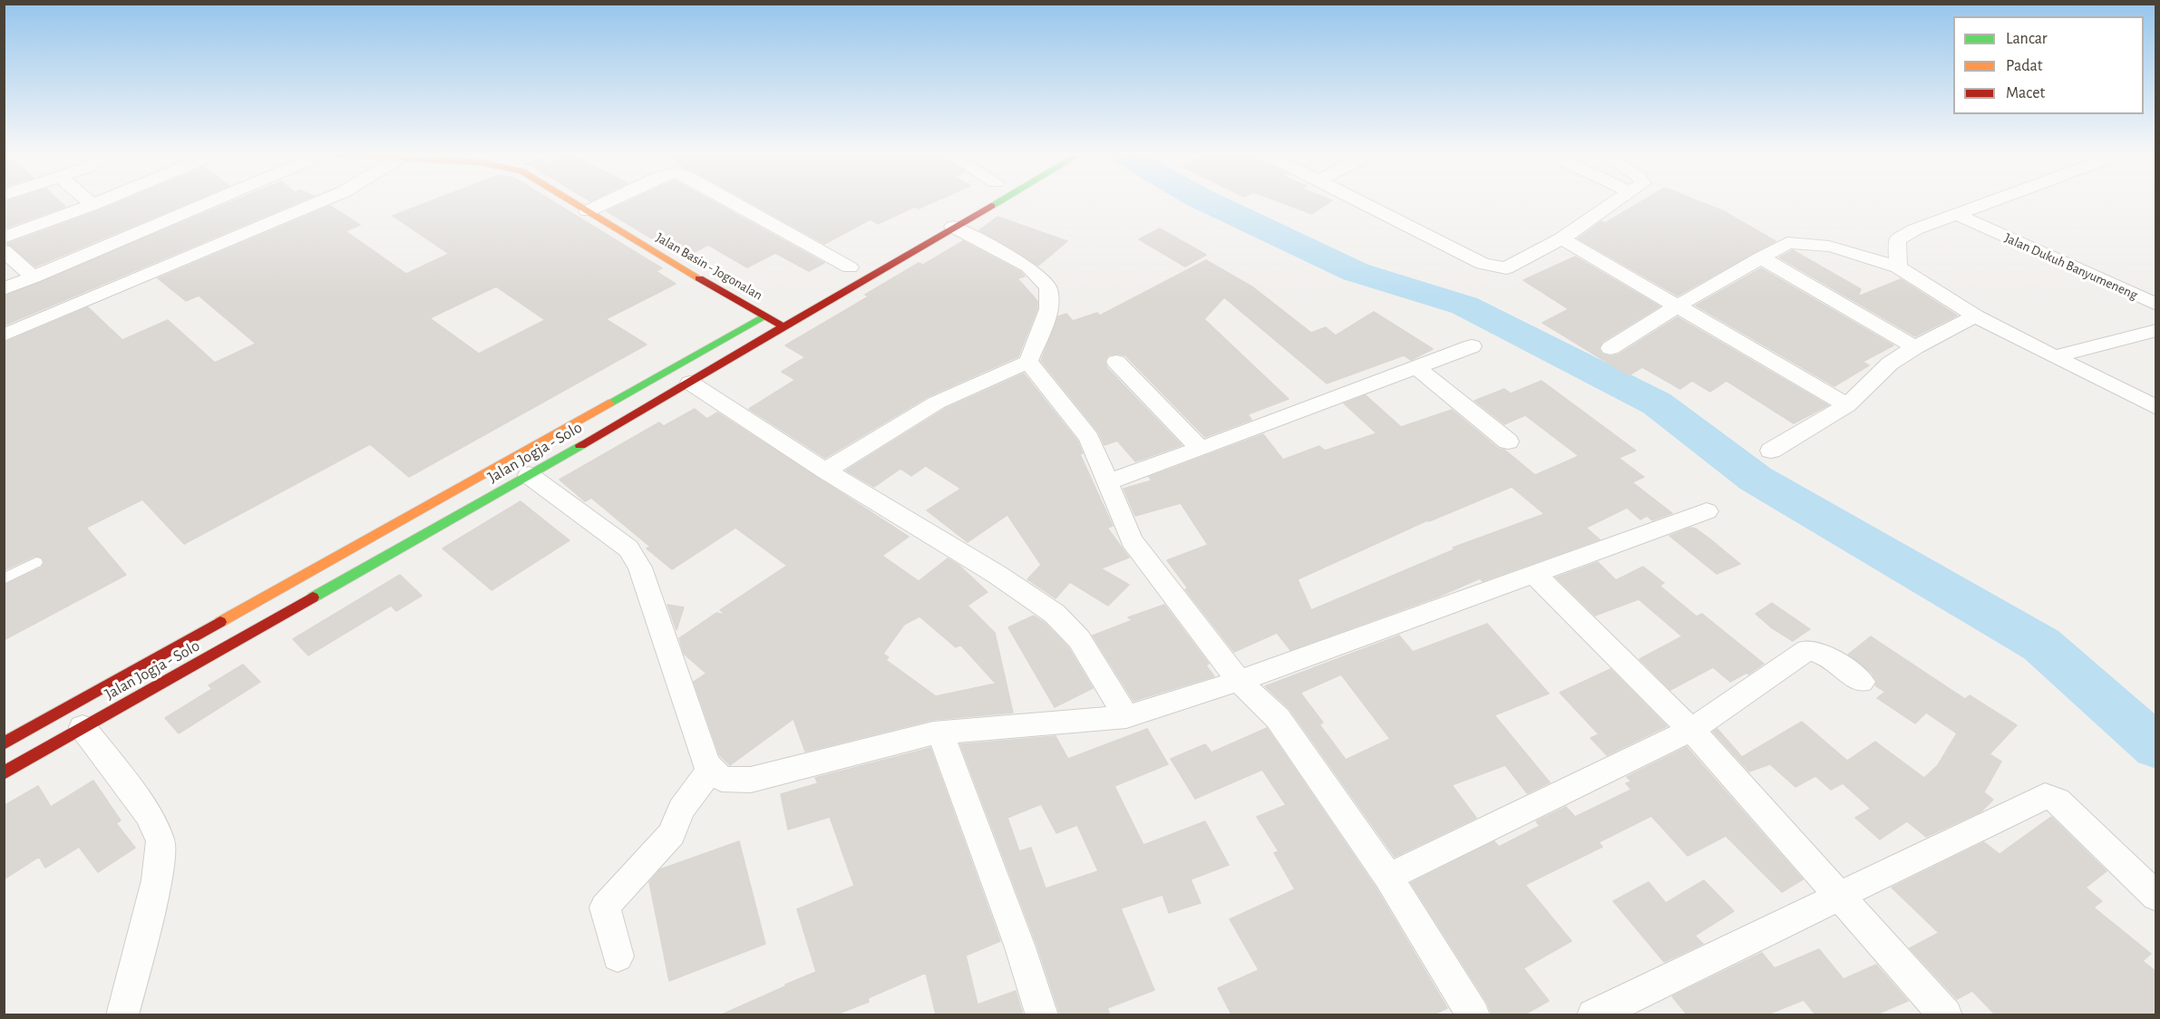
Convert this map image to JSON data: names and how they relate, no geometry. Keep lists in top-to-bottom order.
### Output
{
  "streets": {
    "main road": ["Jalan Basin - Jogonalan", "Jalan Jogja - Solo"],
    "street": ["Jalan Dukuh Banyumeneng"]
  },
  "crossings": [
    ["Jalan Basin - Jogonalan", "Jalan Jogja - Solo"]
  ],
  "legend": ["Lancar", "Padat", "Macet"]
}
